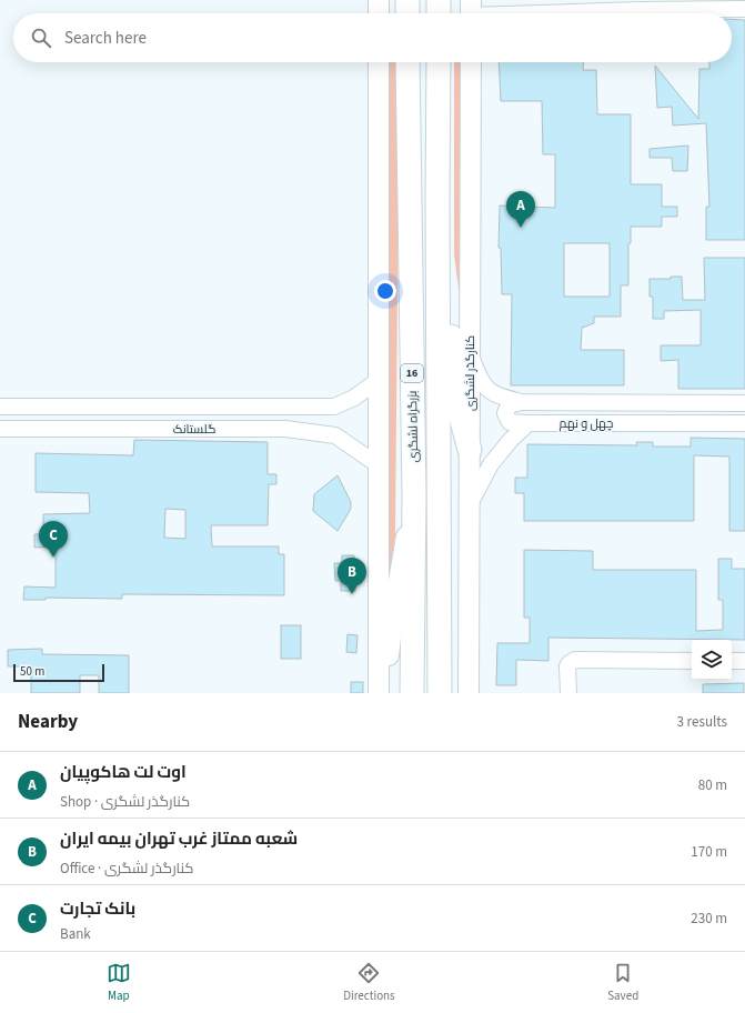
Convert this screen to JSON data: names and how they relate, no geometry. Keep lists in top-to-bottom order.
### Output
{
  "streets": {
    "highway": ["16", "بزرگراه لشگری"],
    "main road": ["کنارگذر لشگری"],
    "street": ["چهل و نهم", "گلستانک"]
  },
  "crossings": [
    ["کنارگذر لشگری", "چهل و نهم"]
  ],
  "scale_bar": "50 m",
  "page": {
    "search": "Search here",
    "pins": ["A", "C", "B"],
    "scale": "50 m",
    "heading": ["Nearby", "3 results"],
    "list": [
      {
        "mark": "A",
        "name": "اوت لت هاکوپیان",
        "note": "Shop · کنارگذر لشگری",
        "value": "80 m"
      },
      {
        "mark": "B",
        "name": "شعبه ممتاز غرب تهران بیمه ایران",
        "note": "Office · کنارگذر لشگری",
        "value": "170 m"
      },
      {
        "mark": "C",
        "name": "بانک تجارت",
        "note": "Bank",
        "value": "230 m"
      }
    ],
    "nav": ["Map", "Directions", "Saved"]
  }
}
